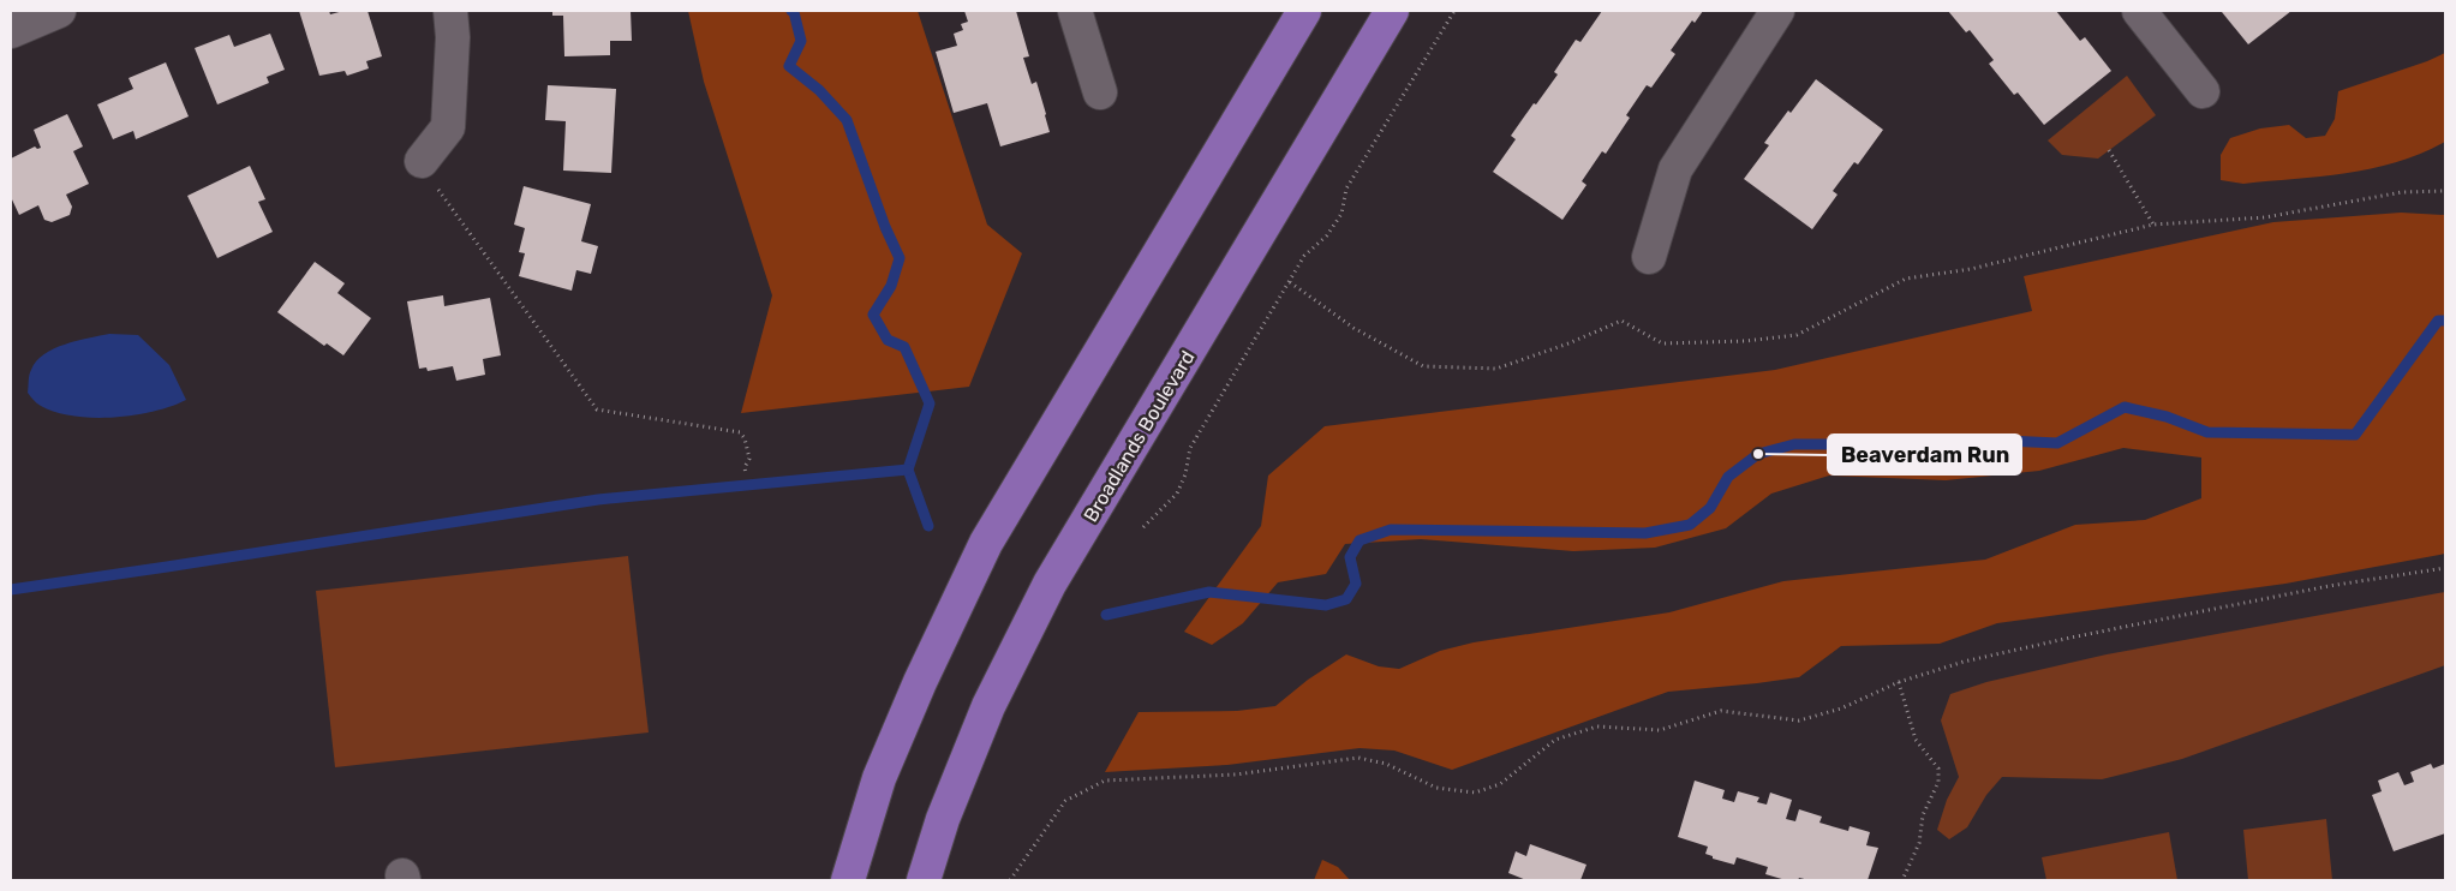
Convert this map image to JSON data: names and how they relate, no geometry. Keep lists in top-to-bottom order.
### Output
{
  "streets": {
    "main road": ["Broadlands Boulevard"]
  },
  "places": ["Beaverdam Run"]
}
